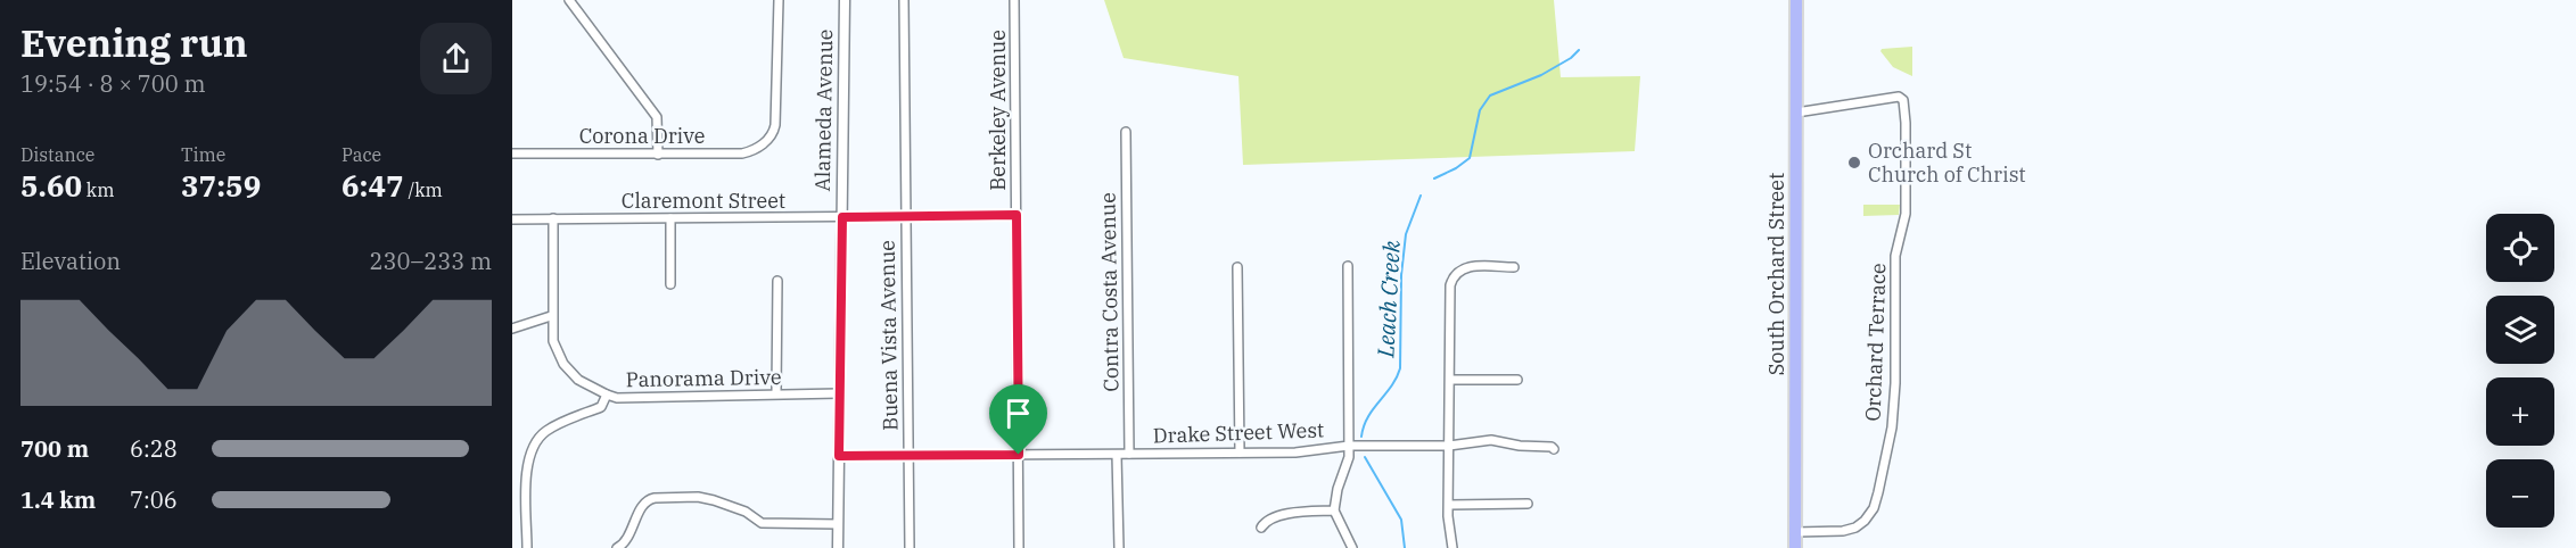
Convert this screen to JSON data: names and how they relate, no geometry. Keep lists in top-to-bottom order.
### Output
{
  "streets": {
    "main road": ["South Orchard Street"],
    "street": [
      "Alameda Avenue",
      "Berkeley Avenue",
      "Corona Drive",
      "Claremont Street",
      "Contra Costa Avenue",
      "Buena Vista Avenue",
      "Orchard Terrace",
      "Panorama Drive",
      "Drake Street West"
    ]
  },
  "crossings": [
    ["Alameda Avenue", "Claremont Street"],
    ["Alameda Avenue", "Panorama Drive"],
    ["Berkeley Avenue", "Claremont Street"],
    ["Claremont Street", "Buena Vista Avenue"],
    ["Claremont Street", "Panorama Drive"],
    ["South Orchard Street", "Orchard Terrace"],
    ["Contra Costa Avenue", "Drake Street West"]
  ],
  "water": ["Leach Creek"],
  "places": ["Orchard St Church of Christ"],
  "page": {
    "heading": ["Evening run", "19:54 · 8 × 700 m"],
    "stats": [
      ["Distance", "5.60 km"],
      ["Time", "37:59"],
      ["Pace", "6:47 /km"]
    ],
    "map_buttons": ["+", "−"],
    "chart": ["Elevation", "230–233 m"],
    "list": [
      {
        "name": "700 m",
        "note": "6:28"
      },
      {
        "name": "1.4 km",
        "note": "7:06"
      }
    ]
  }
}
